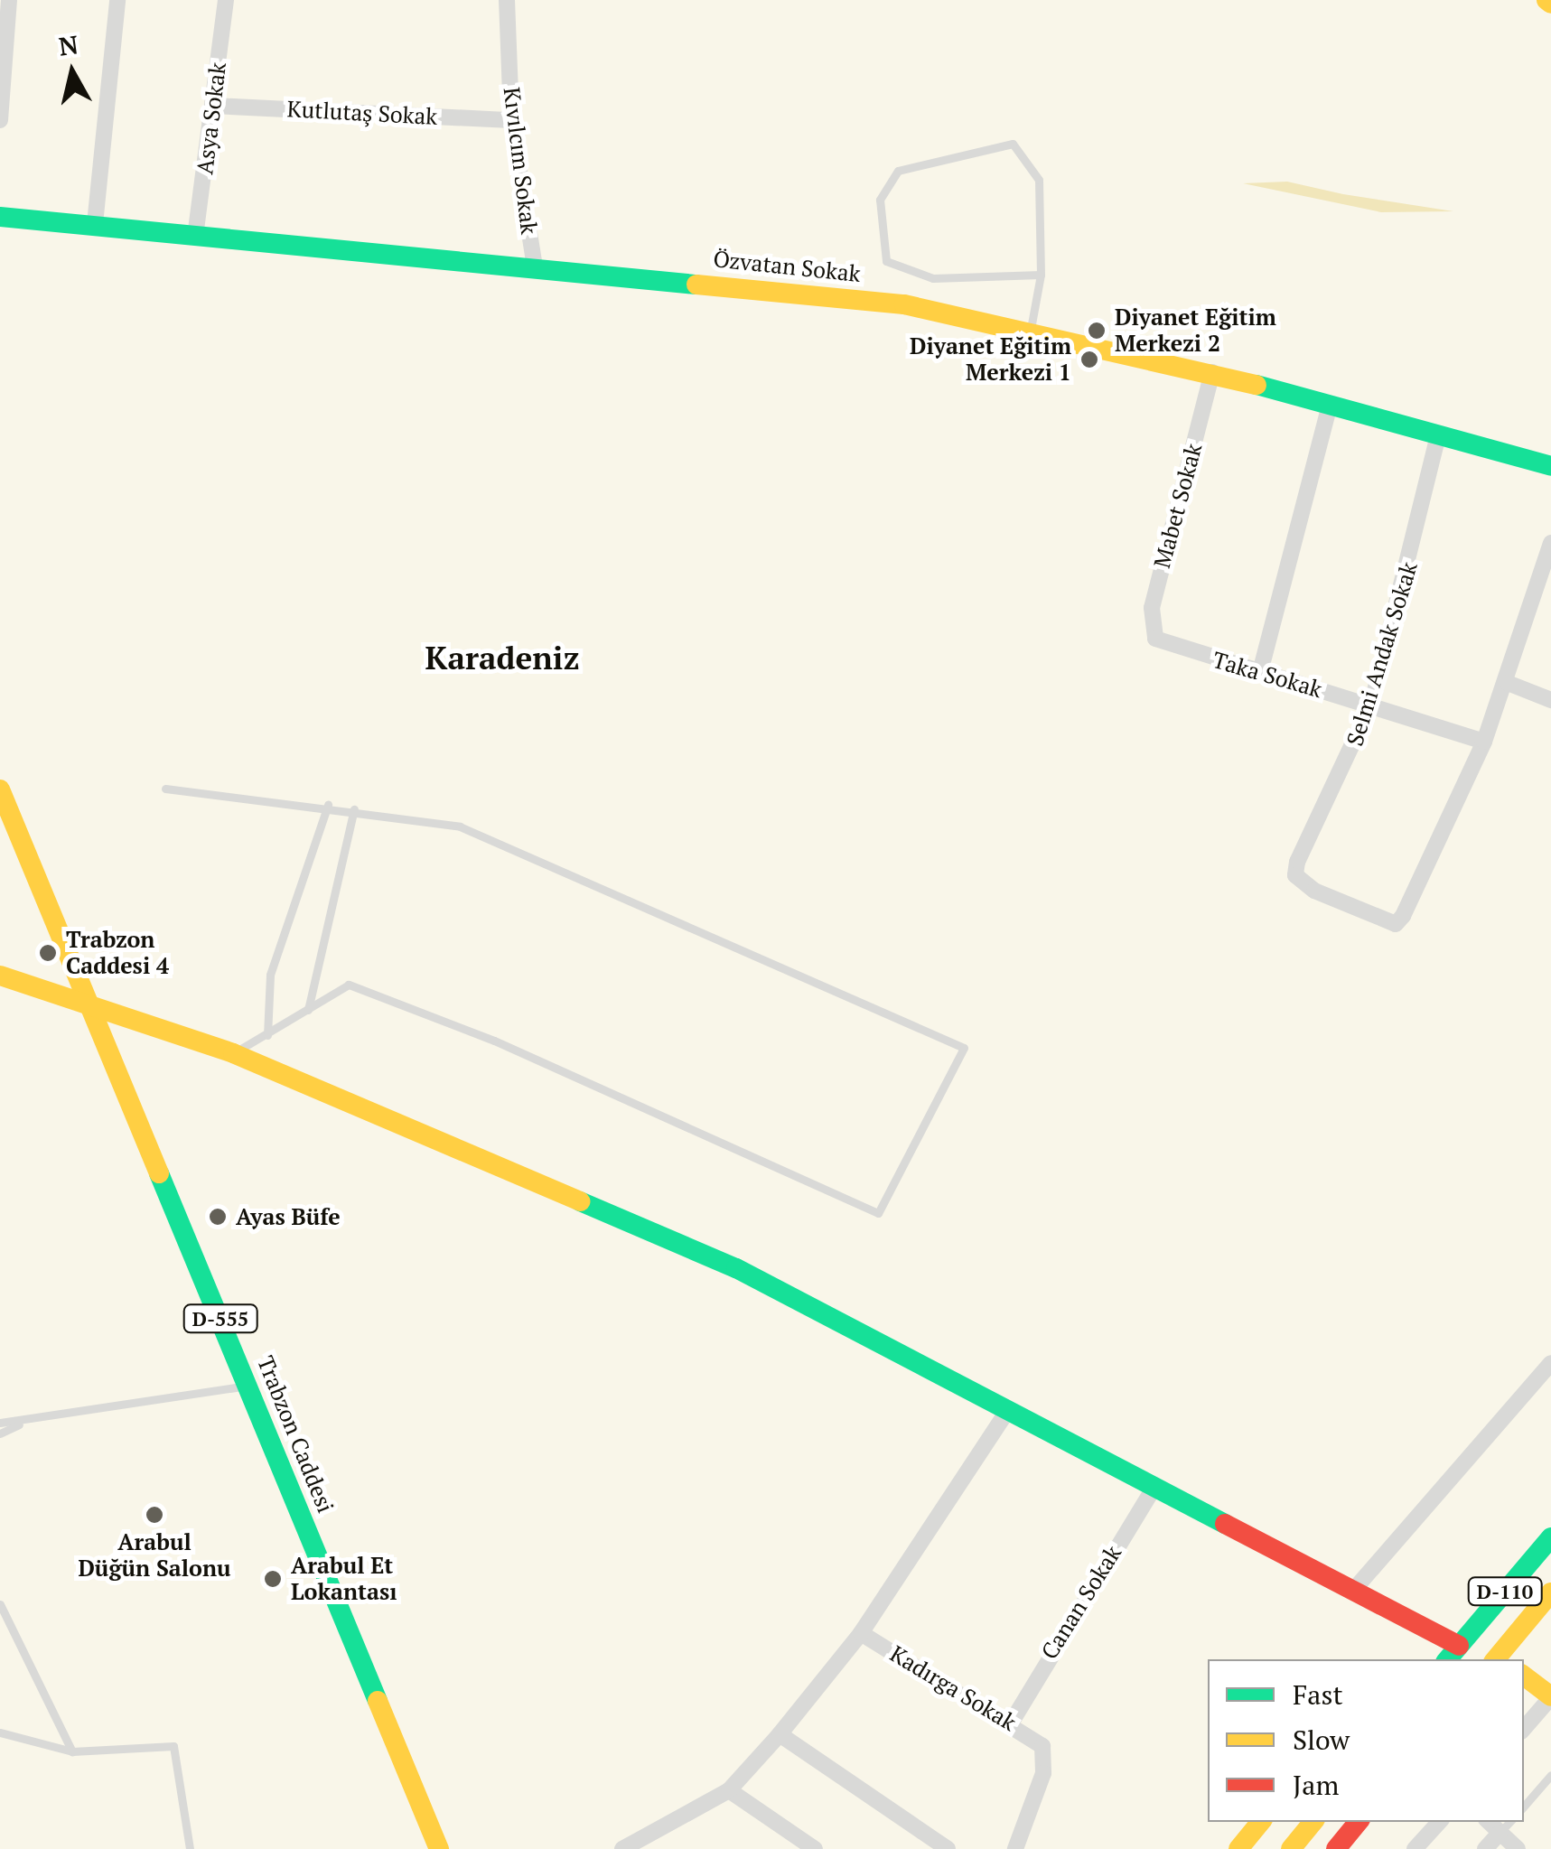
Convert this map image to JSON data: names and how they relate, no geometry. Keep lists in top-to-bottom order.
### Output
{
  "streets": {
    "main road": [
      "Özvatan Sokak",
      "D-555",
      "Trabzon Caddesi",
      "D-110"
    ],
    "street": [
      "Kutlutaş Sokak",
      "Asya Sokak",
      "Kıvılcım Sokak",
      "Mabet Sokak",
      "Selmi Andak Sokak",
      "Taka Sokak",
      "Canan Sokak",
      "Kadırga Sokak"
    ]
  },
  "crossings": [
    ["Kutlutaş Sokak", "Asya Sokak"],
    ["Kutlutaş Sokak", "Kıvılcım Sokak"],
    ["Asya Sokak", "Özvatan Sokak"],
    ["Kıvılcım Sokak", "Özvatan Sokak"],
    ["Özvatan Sokak", "Mabet Sokak"],
    ["Özvatan Sokak", "Selmi Andak Sokak"],
    ["Mabet Sokak", "Taka Sokak"],
    ["Selmi Andak Sokak", "Taka Sokak"],
    ["Canan Sokak", "Kadırga Sokak"]
  ],
  "districts": ["Karadeniz"],
  "places": [
    "Diyanet Eğitim Merkezi 2",
    "Diyanet Eğitim Merkezi 1",
    "Trabzon Caddesi 4",
    "Ayas Büfe",
    "Arabul Düğün Salonu",
    "Arabul Et Lokantası"
  ],
  "legend": ["Fast", "Slow", "Jam"],
  "north": "top"
}
